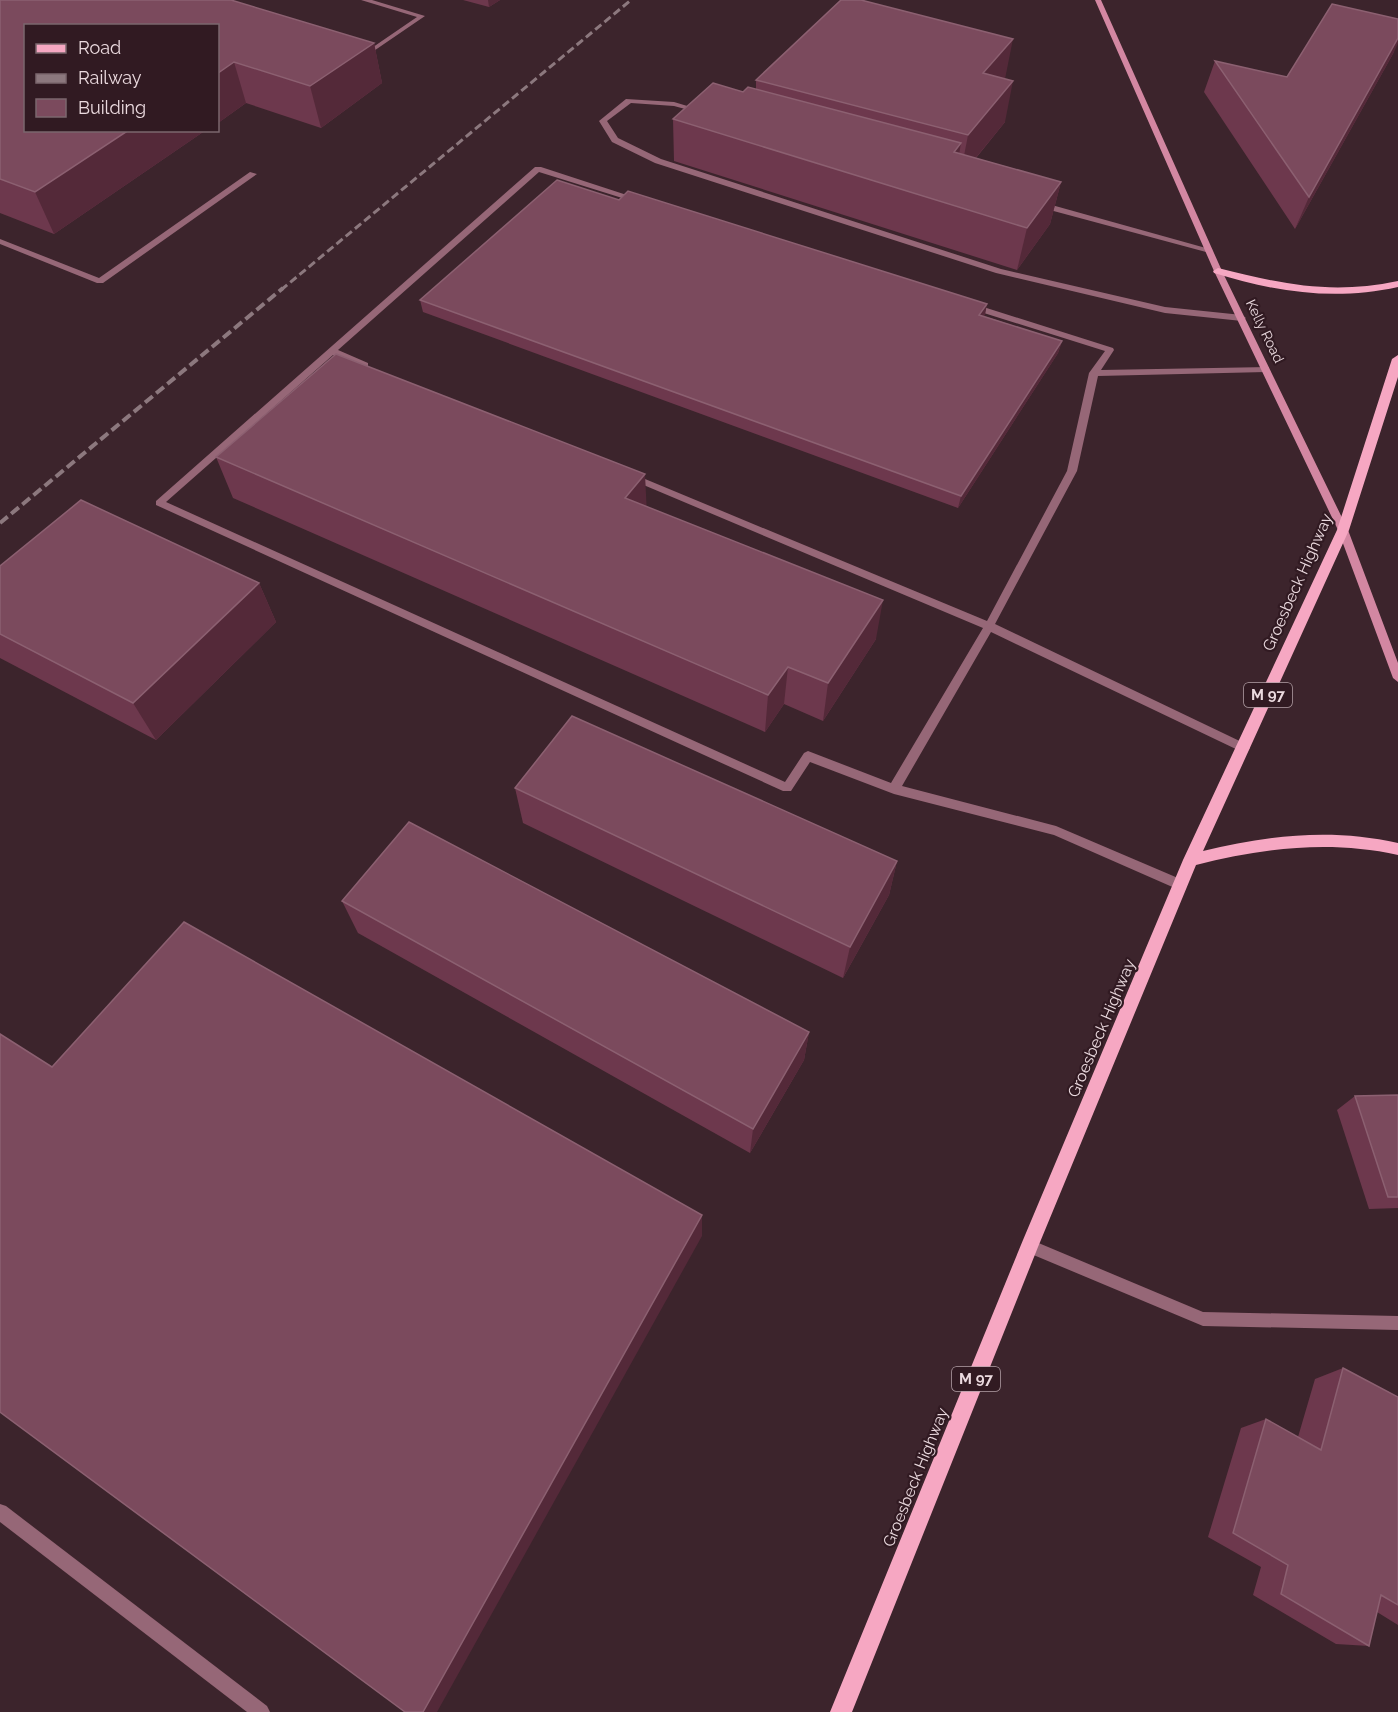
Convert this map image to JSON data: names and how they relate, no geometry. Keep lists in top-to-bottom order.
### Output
{
  "streets": {
    "main road": ["Groesbeck Highway", "M 97"],
    "street": ["Kelly Road"]
  },
  "crossings": [
    ["Kelly Road", "Groesbeck Highway"]
  ],
  "legend": ["Road", "Railway", "Building"]
}
